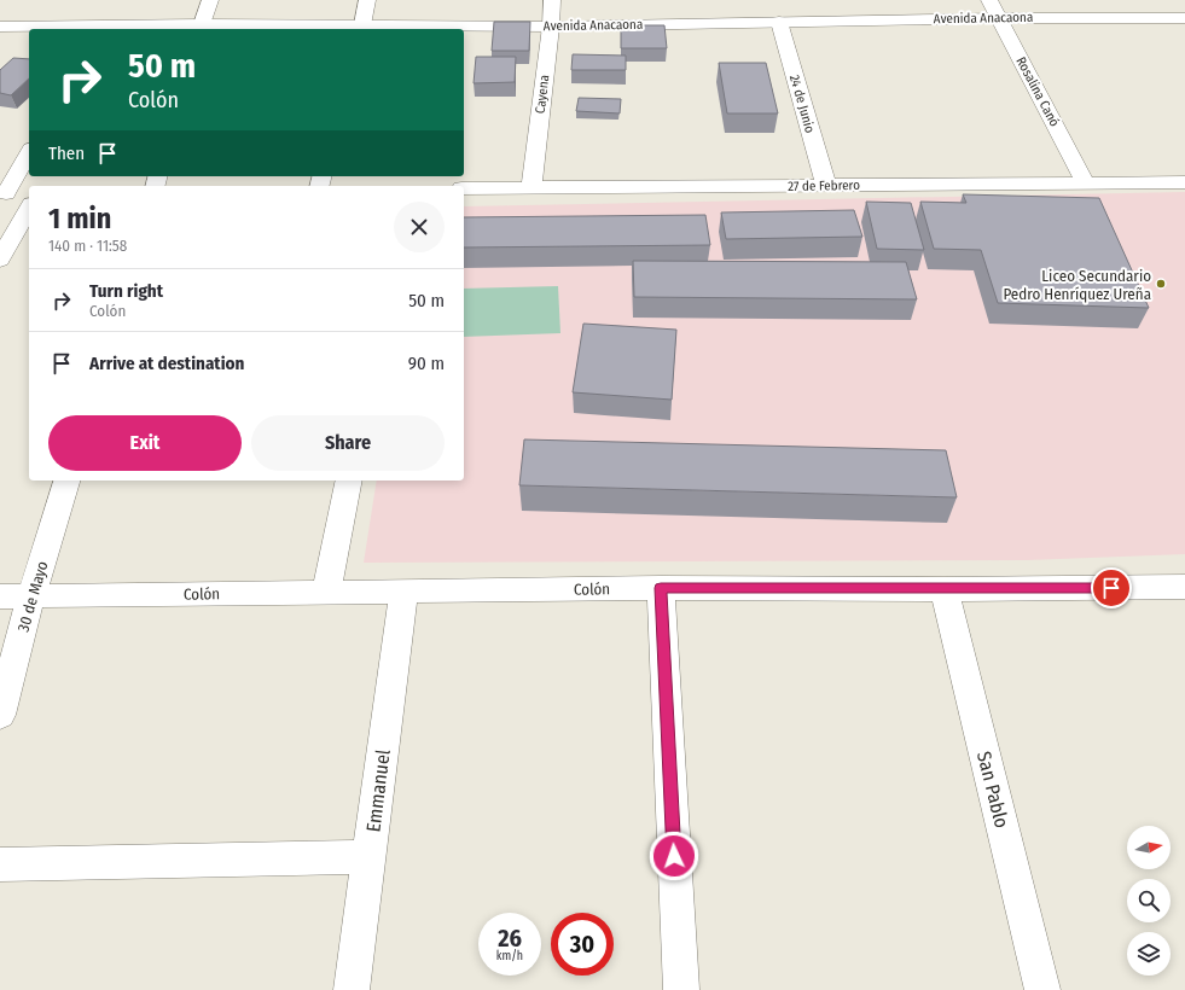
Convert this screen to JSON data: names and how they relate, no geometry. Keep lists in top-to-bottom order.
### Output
{
  "streets": {
    "street": [
      "Avenida Anacaona",
      "Rosalina Canó",
      "Cayena",
      "24 de Junio",
      "27 de Febrero",
      "Colón",
      "30 de Mayo",
      "San Pablo",
      "Emmanuel"
    ]
  },
  "crossings": [
    ["Avenida Anacaona", "Rosalina Canó"],
    ["Avenida Anacaona", "Cayena"],
    ["Avenida Anacaona", "24 de Junio"],
    ["Rosalina Canó", "27 de Febrero"],
    ["Cayena", "27 de Febrero"],
    ["24 de Junio", "27 de Febrero"],
    ["Colón", "30 de Mayo"],
    ["Colón", "San Pablo"],
    ["Colón", "Emmanuel"]
  ],
  "places": ["Liceo Secundario Pedro Henríquez Ureña"],
  "north": "right",
  "page": {
    "turn": ["50 m", "Colón"],
    "then": "Then",
    "heading": ["1 min", "140 m · 11:58"],
    "list": [
      {
        "name": "Turn right",
        "note": "Colón",
        "value": "50 m"
      },
      {
        "name": "Arrive at destination",
        "value": "90 m"
      }
    ],
    "buttons": ["Exit", "Share"],
    "speed": "26 km/h",
    "limit": "30"
  }
}
